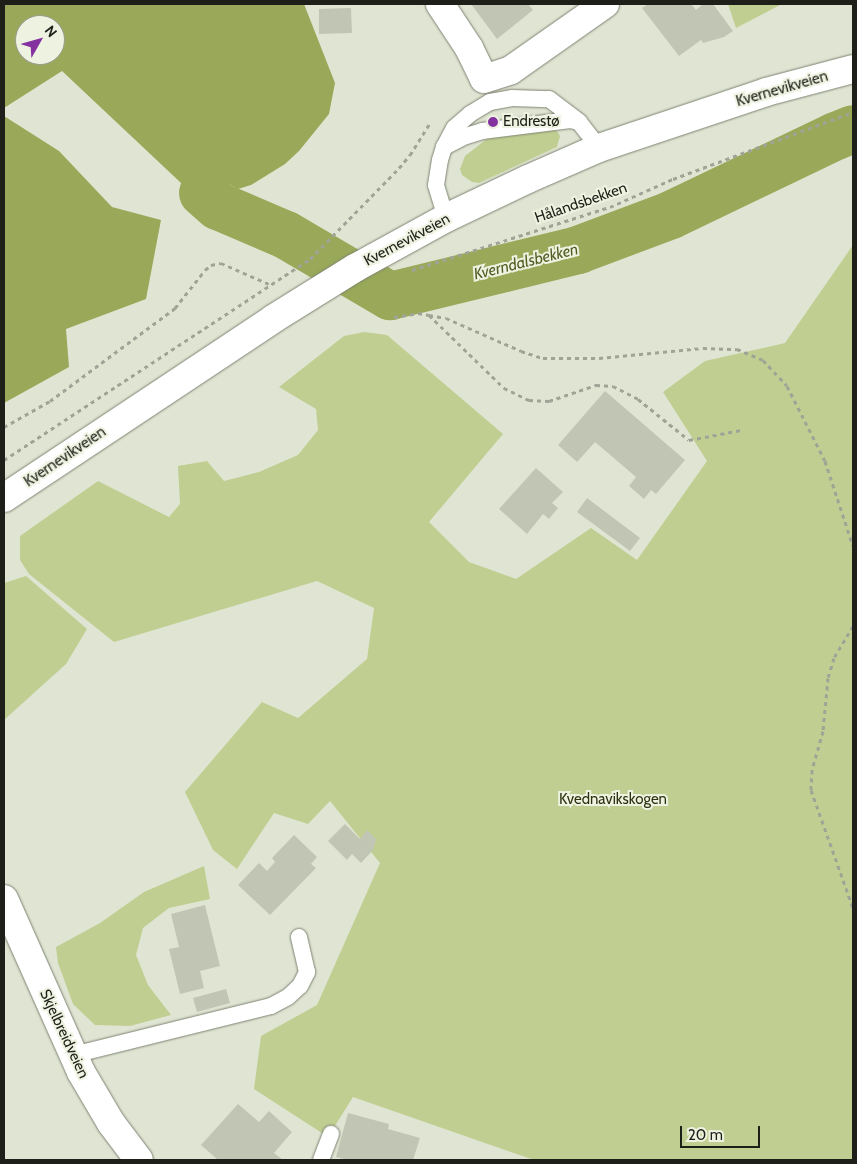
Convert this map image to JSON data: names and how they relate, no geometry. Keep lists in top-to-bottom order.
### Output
{
  "streets": {
    "main road": ["Kvernevikveien", "Skjelbreidveien"],
    "path": ["Hålandsbekken"]
  },
  "water": ["Kverndalsbekken"],
  "parks": ["Kvednavikskogen"],
  "places": ["Endrestø"],
  "scale_bar": "20 m",
  "north": "top right"
}
